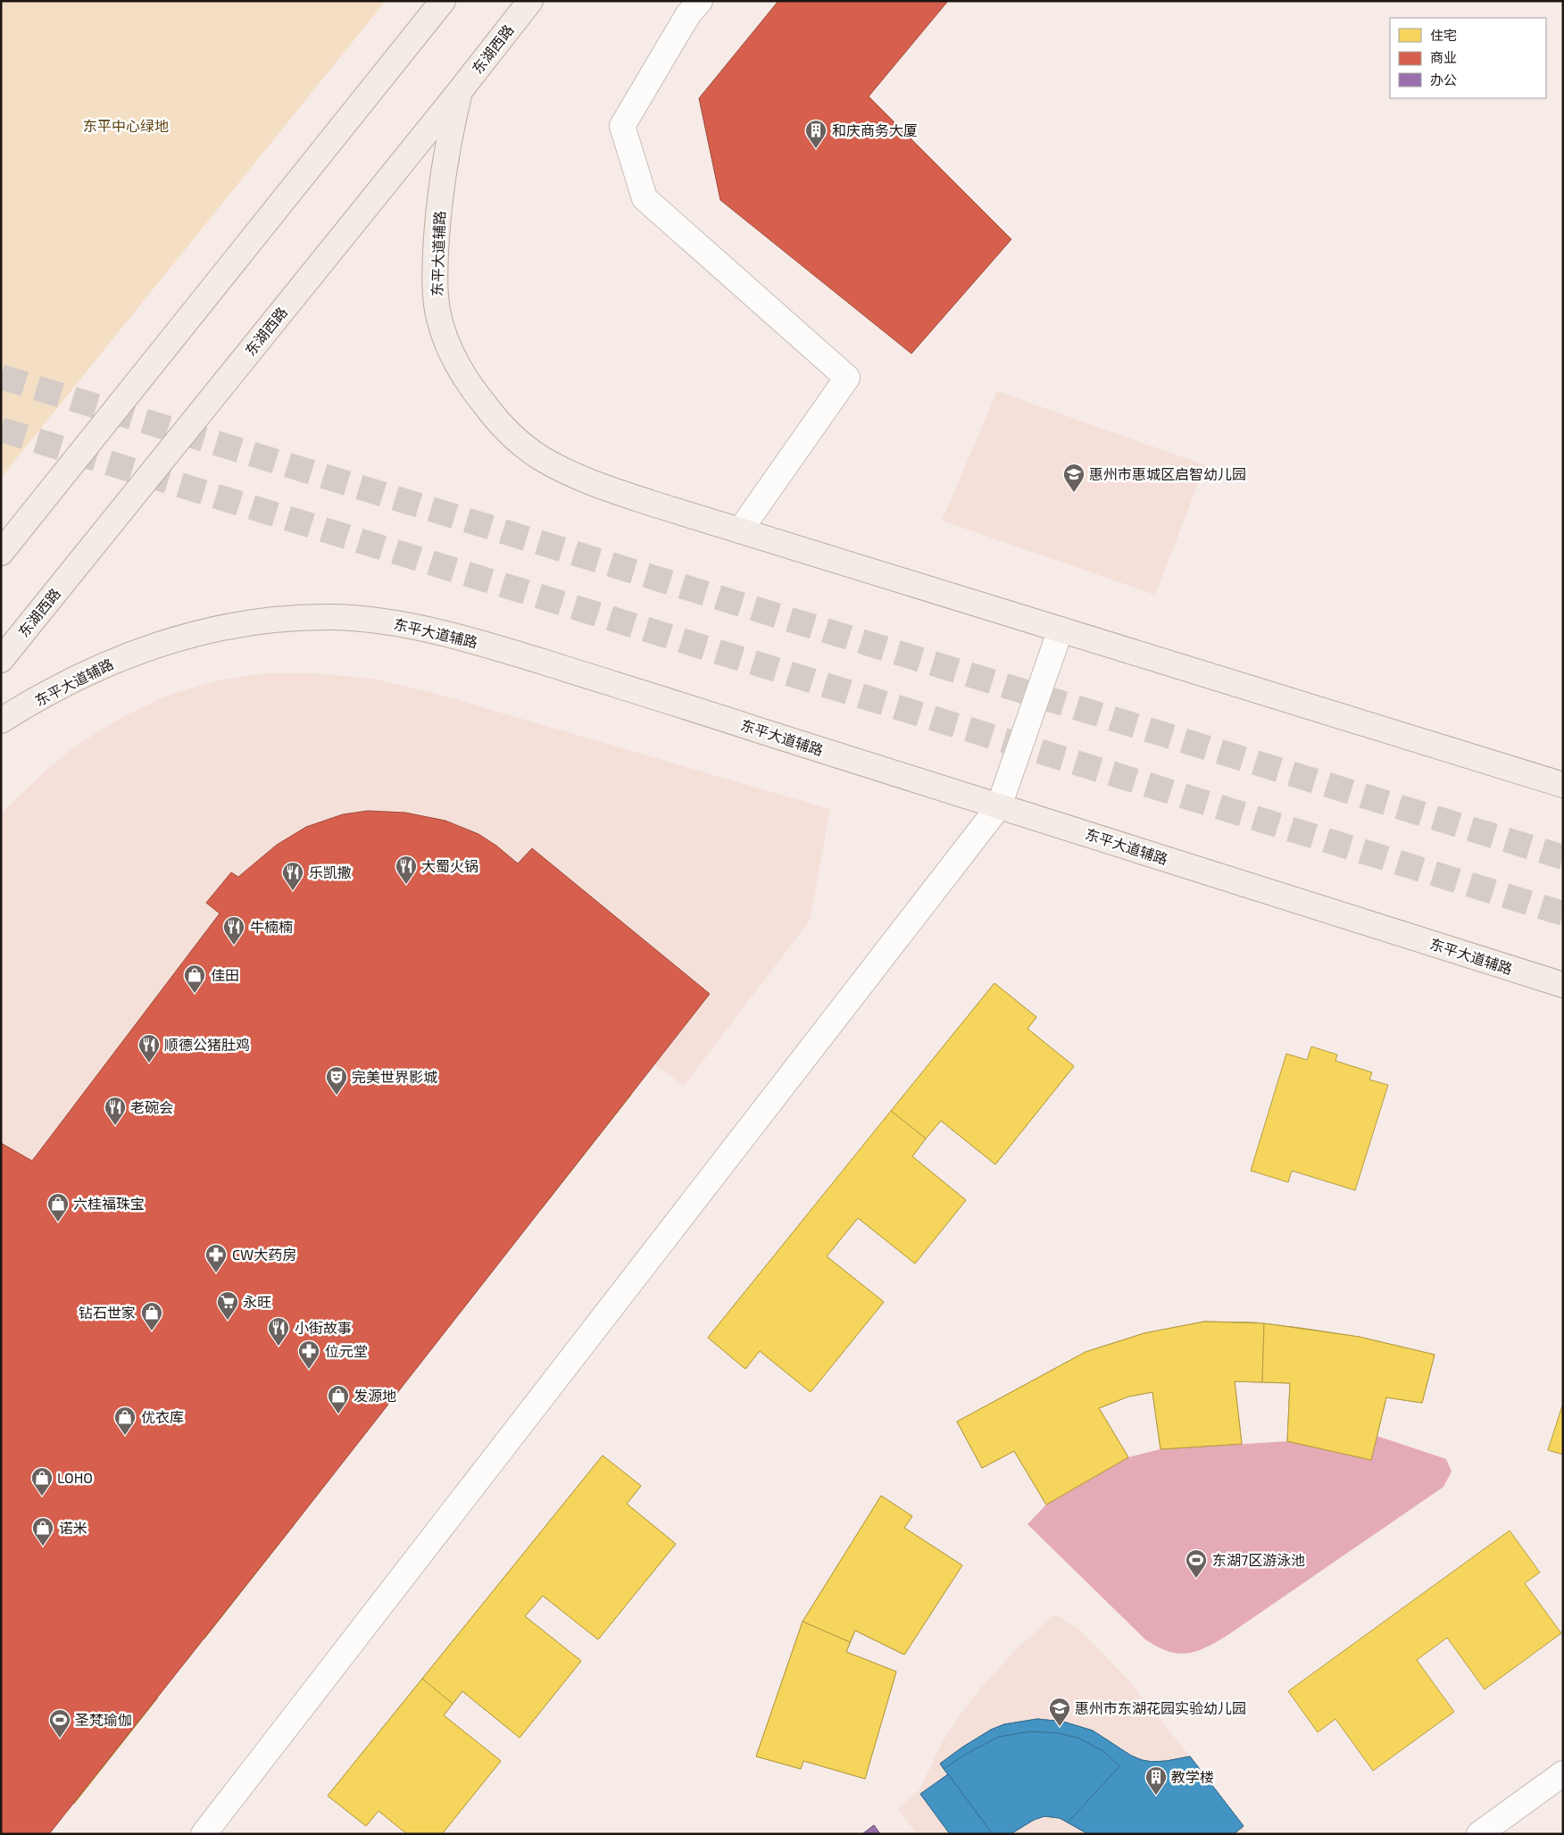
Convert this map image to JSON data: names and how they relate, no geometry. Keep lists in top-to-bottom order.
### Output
{
  "streets": {
    "main road": ["东湖西路", "东平大道辅路"]
  },
  "crossings": [
    ["东湖西路", "东平大道辅路"]
  ],
  "parks": ["东平中心绿地"],
  "places": {
    "building": ["和庆商务大厦", "教学楼"],
    "school or university": ["惠州市惠城区启智幼儿园", "惠州市东湖花园实验幼儿园"],
    "restaurant": [
      "大蜀火锅",
      "乐凯撒",
      "牛楠楠",
      "顺德公猪肚鸡",
      "老碗会",
      "小街故事"
    ],
    "shop": [
      "佳田",
      "六桂福珠宝",
      "钻石世家",
      "发源地",
      "优衣库",
      "LOHO",
      "诺米"
    ],
    "theatre": ["完美世界影城"],
    "pharmacy": ["CW大药房", "位元堂"],
    "supermarket": ["永旺"],
    "sports": ["东湖7区游泳池", "圣梵瑜伽"]
  },
  "legend": ["住宅", "商业", "办公"]
}
